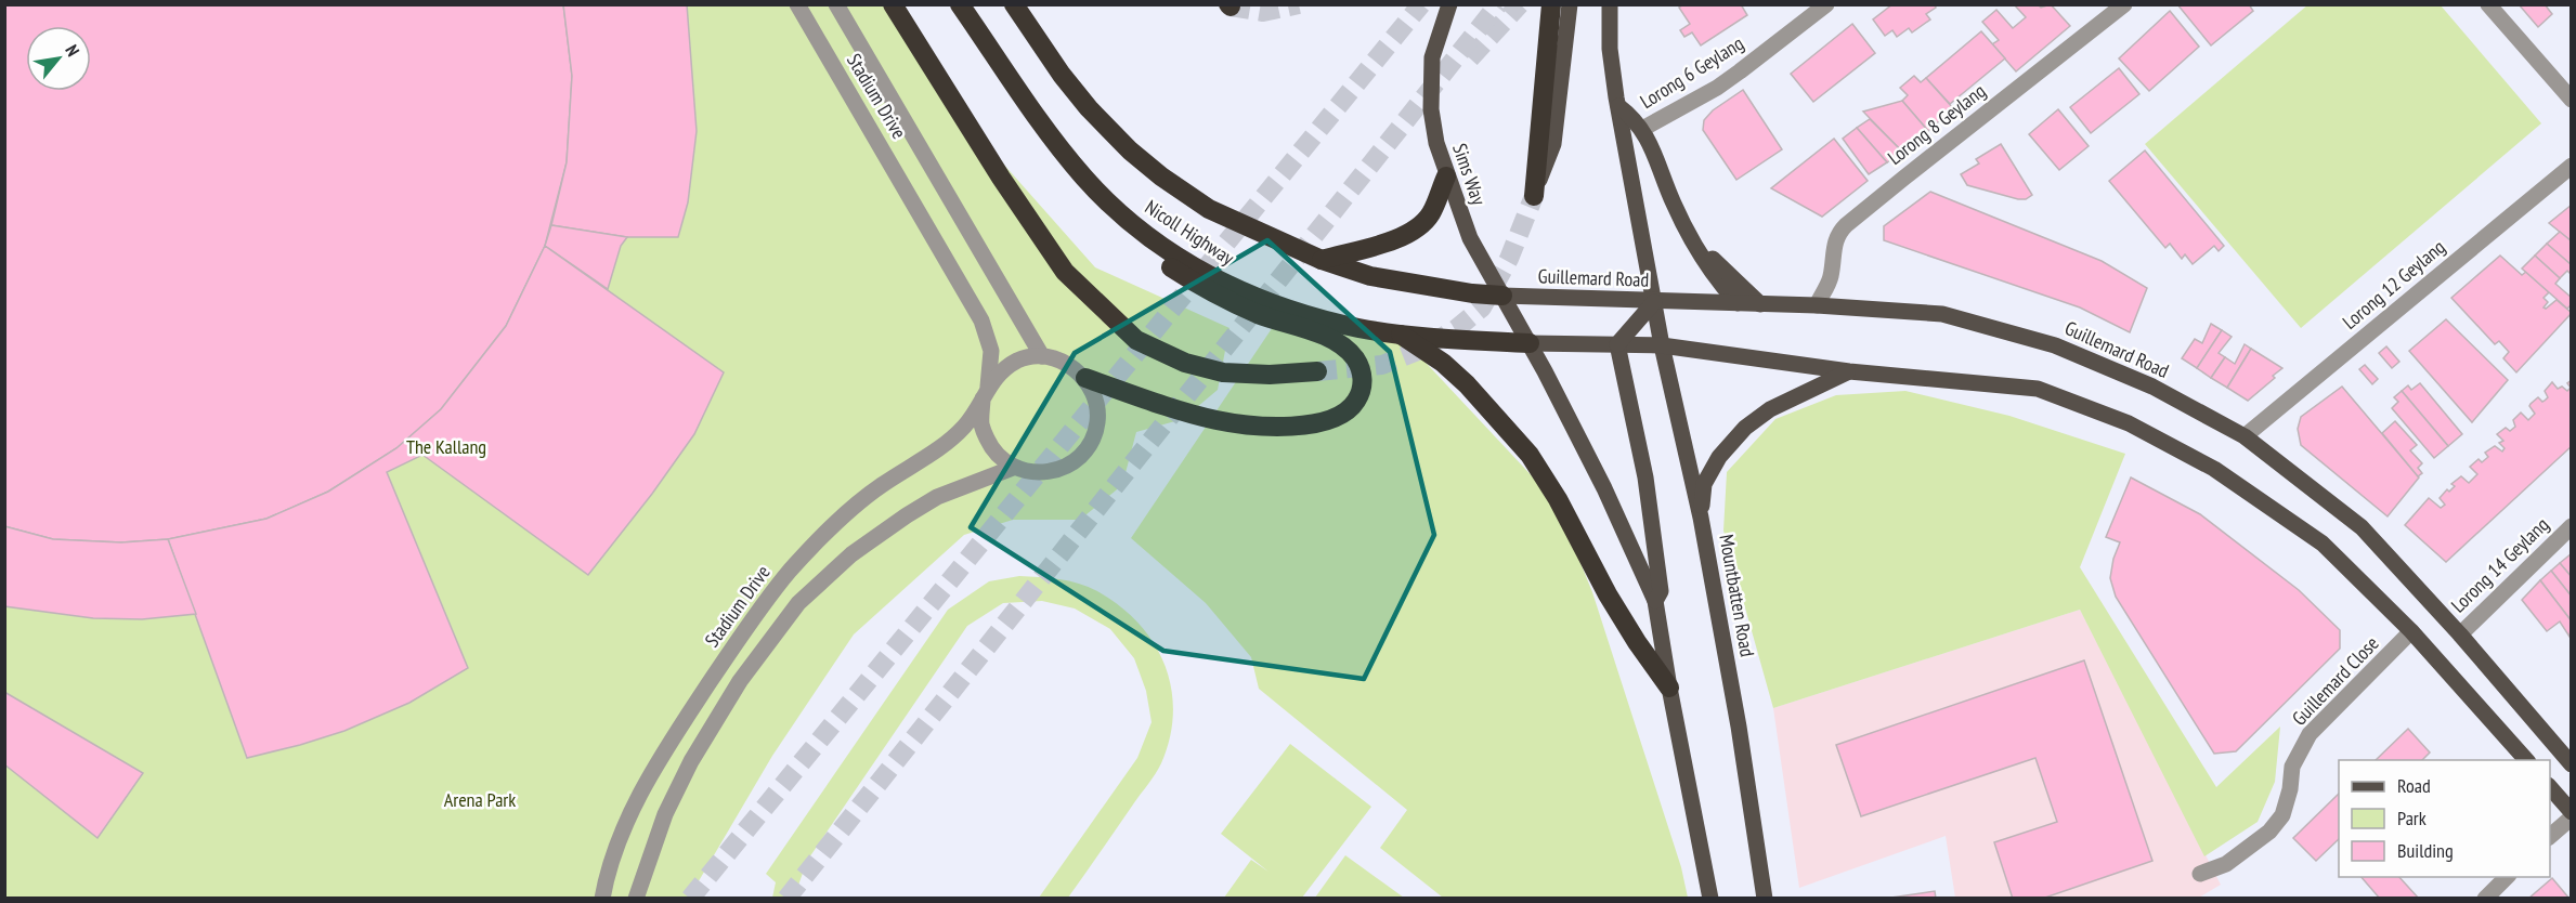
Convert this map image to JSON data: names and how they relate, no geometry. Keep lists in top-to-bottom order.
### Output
{
  "streets": {
    "highway": ["Nicoll Highway"],
    "main road": ["Sims Way", "Guillemard Road", "Mountbatten Road"],
    "street": [
      "Lorong 6 Geylang",
      "Stadium Drive",
      "Lorong 8 Geylang",
      "Lorong 12 Geylang",
      "Lorong 14 Geylang",
      "Guillemard Close"
    ]
  },
  "crossings": [
    ["Lorong 8 Geylang", "Guillemard Road"],
    ["Sims Way", "Nicoll Highway"],
    ["Sims Way", "Guillemard Road"],
    ["Nicoll Highway", "Guillemard Road"],
    ["Guillemard Road", "Lorong 12 Geylang"],
    ["Guillemard Road", "Lorong 14 Geylang"],
    ["Guillemard Road", "Mountbatten Road"]
  ],
  "parks": ["The Kallang", "Arena Park"],
  "legend": ["Road", "Park", "Building"],
  "north": "top right"
}
